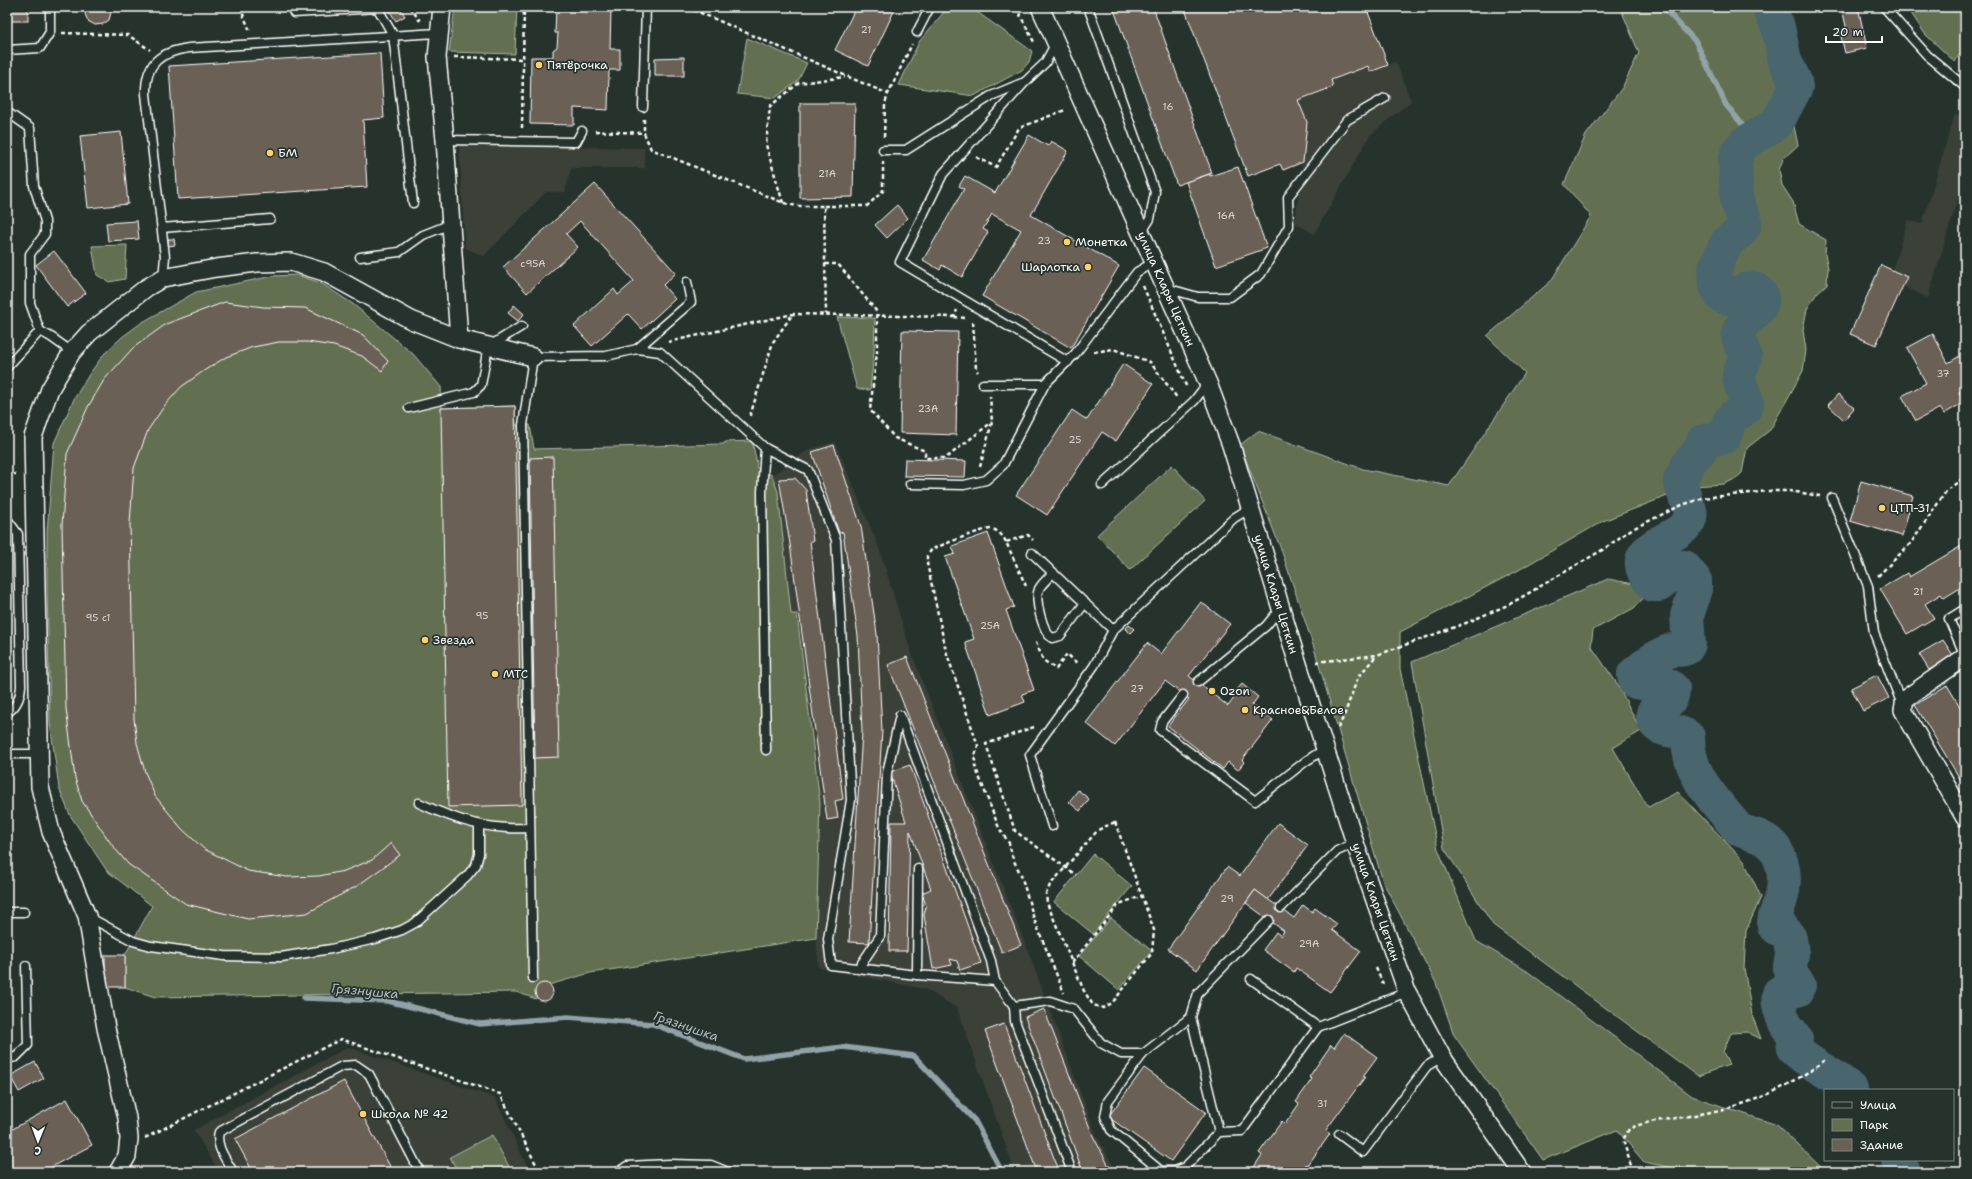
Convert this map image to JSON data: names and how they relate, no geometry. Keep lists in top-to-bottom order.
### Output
{
  "streets": {
    "street": ["улица Клары Цеткин"]
  },
  "water": ["Грязнушка"],
  "places": [
    "Пятёрочка",
    "БМ",
    "Монетка",
    "Шарлотка",
    "ЦТП-31",
    "Звезда",
    "МТС",
    "Ozon",
    "Красное&Белое",
    "Школа № 42"
  ],
  "house_numbers": [
    "21",
    "16",
    "21А",
    "16А",
    "23",
    "с95А",
    "37",
    "23А",
    "25",
    "21",
    "95",
    "95 с1",
    "25А",
    "27",
    "29",
    "29А",
    "31"
  ],
  "legend": ["Улица", "Парк", "Здание"],
  "scale_bar": "20 m",
  "north": "bottom"
}
